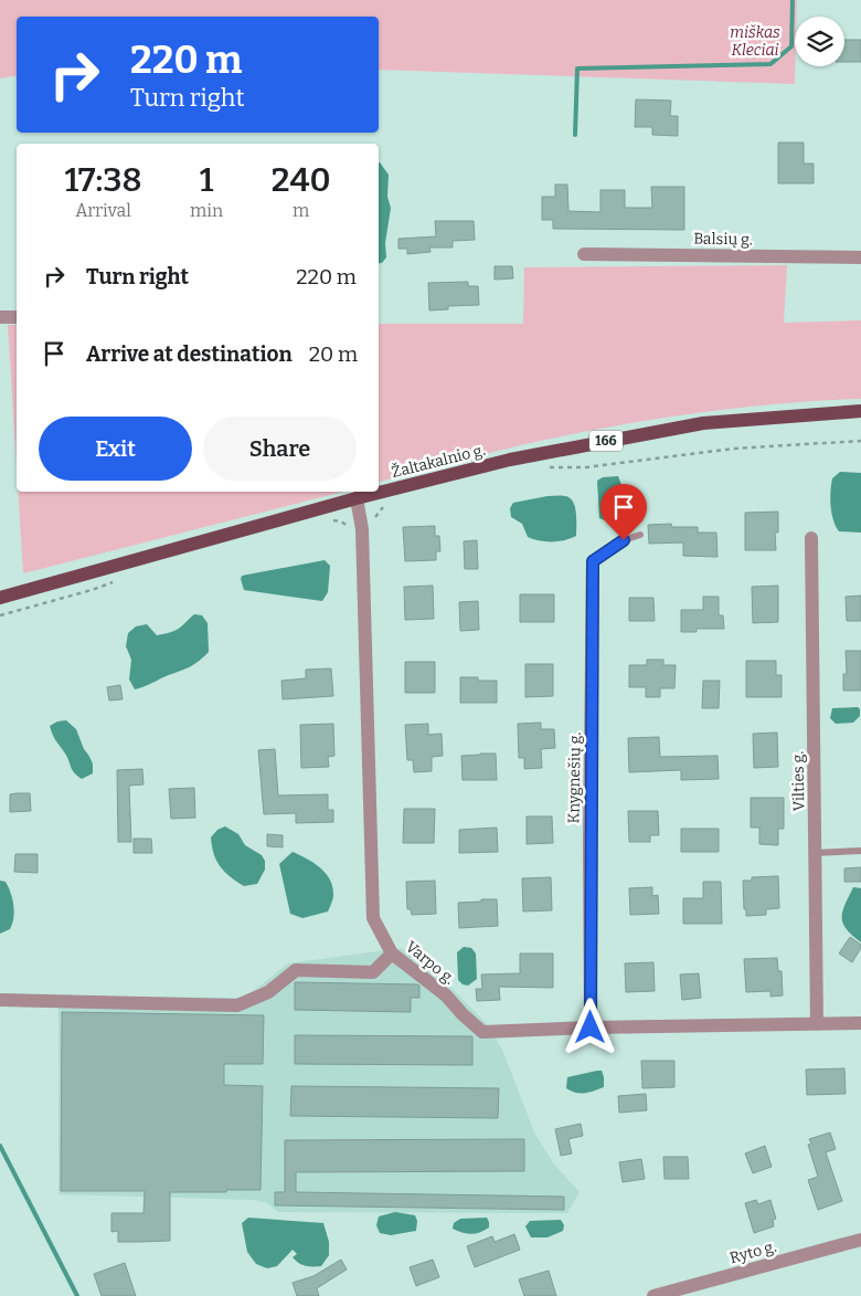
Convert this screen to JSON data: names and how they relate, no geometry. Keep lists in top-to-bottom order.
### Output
{
  "streets": {
    "main road": ["166", "Žaltakalnio g."],
    "street": [
      "Balsių g.",
      "Knygnešių g.",
      "Vilties g.",
      "Varpo g.",
      "Ryto g."
    ]
  },
  "crossings": [
    ["Žaltakalnio g.", "Varpo g."],
    ["Knygnešių g.", "Varpo g."],
    ["Vilties g.", "Varpo g."]
  ],
  "parks": ["miškas Kleciai"],
  "page": {
    "turn": ["220 m", "Turn right"],
    "eta": [
      "17:38",
      "Arrival",
      "1",
      "min",
      "240",
      "m"
    ],
    "list": [
      {
        "name": "Turn right",
        "value": "220 m"
      },
      {
        "name": "Arrive at destination",
        "value": "20 m"
      }
    ],
    "buttons": ["Exit", "Share"]
  }
}
